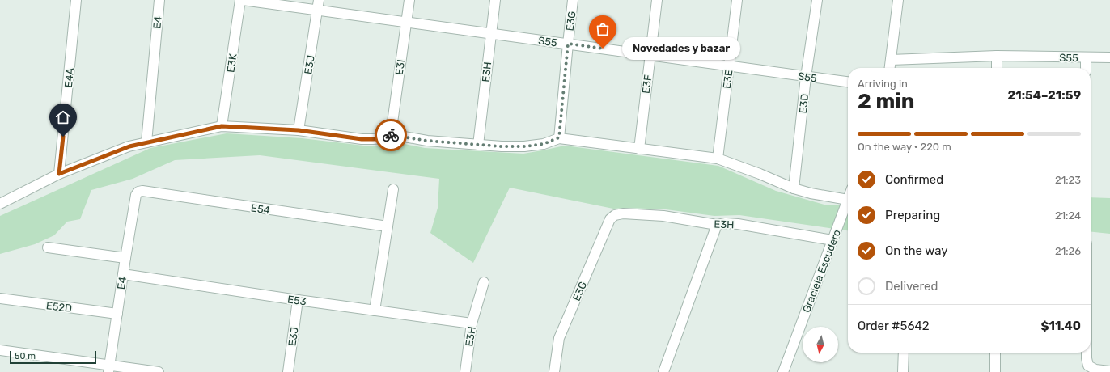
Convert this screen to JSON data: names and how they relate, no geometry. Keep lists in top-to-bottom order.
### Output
{
  "streets": {
    "street": [
      "E3G",
      "E4",
      "S55",
      "E3K",
      "E3J",
      "E3I",
      "E3H",
      "E4A",
      "E3E",
      "E3F",
      "E3D",
      "E54",
      "Graciela Escudero",
      "E53",
      "E52D"
    ]
  },
  "crossings": [
    ["E3G", "S55"],
    ["E3G", "E3H"],
    ["E4", "E54"],
    ["E4", "E53"],
    ["E4", "E52D"],
    ["S55", "E3K"],
    ["S55", "E3J"],
    ["S55", "E3I"],
    ["S55", "E3H"],
    ["S55", "E3E"],
    ["S55", "E3F"],
    ["S55", "E3D"],
    ["E3J", "E53"],
    ["E3H", "Graciela Escudero"],
    ["E3H", "E53"]
  ],
  "places": ["Novedades y bazar"],
  "scale_bar": "50 m",
  "north": "bottom",
  "page": {
    "bubble": "Novedades y bazar",
    "heading": ["2 min", "Arriving in", "21:54–21:59"],
    "panel": ["Order #5642", "$11.40"],
    "bar": "On the way · 220 m",
    "list": [
      ["Confirmed", "21:23"],
      ["Preparing", "21:24"],
      ["On the way", "21:26"],
      "Delivered"
    ],
    "scale": "50 m"
  }
}
